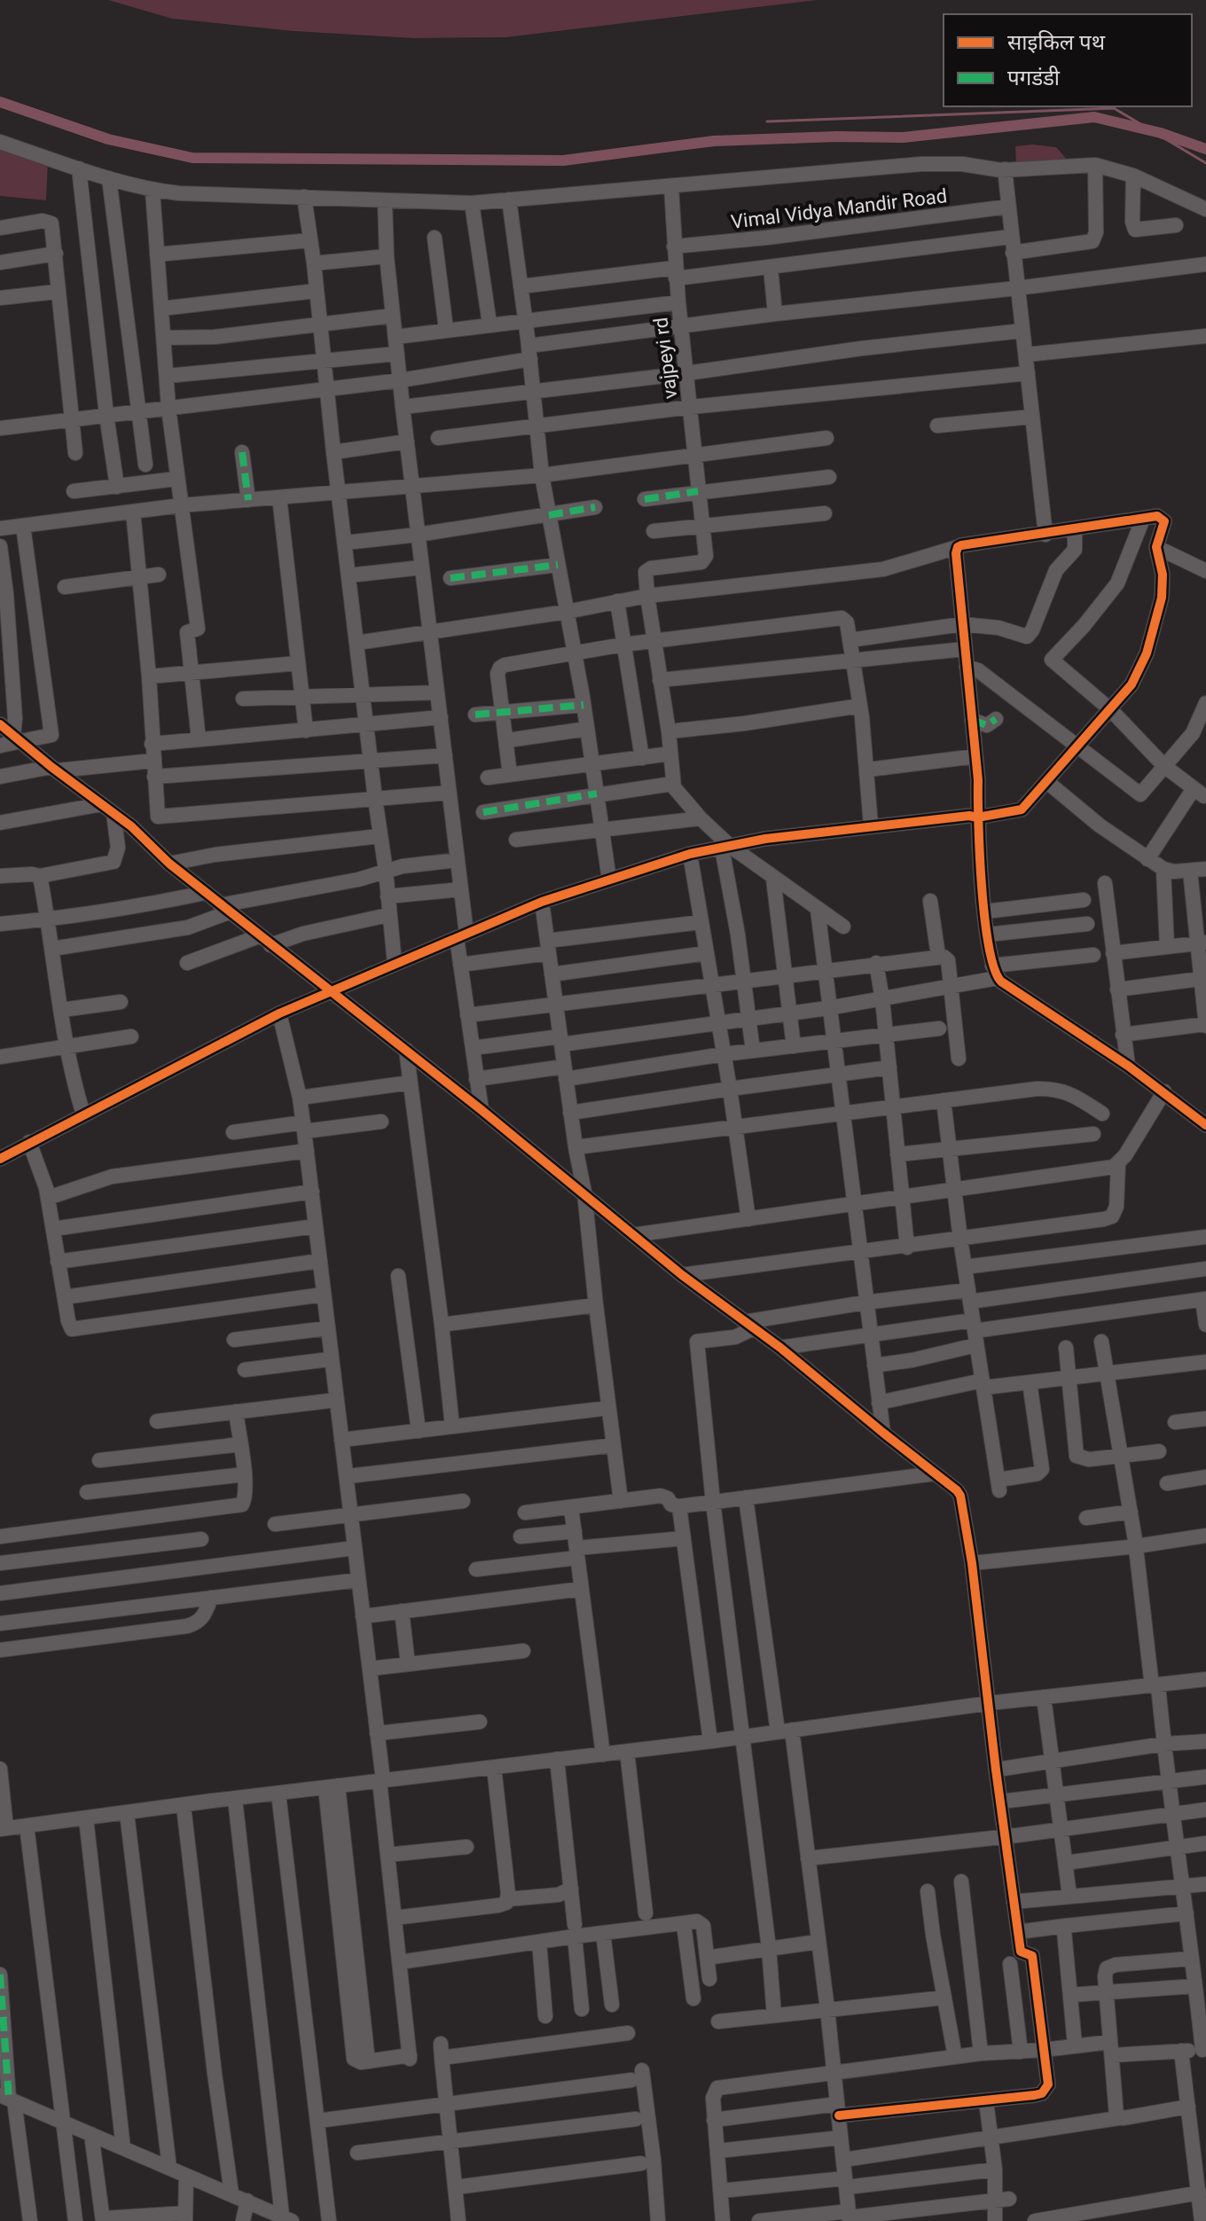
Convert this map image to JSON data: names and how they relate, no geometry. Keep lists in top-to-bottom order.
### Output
{
  "streets": {
    "street": ["Vimal Vidya Mandir Road", "vajpeyi rd"]
  },
  "crossings": [
    ["Vimal Vidya Mandir Road", "vajpeyi rd"]
  ],
  "legend": ["साइकिल पथ", "पगडंडी"]
}
